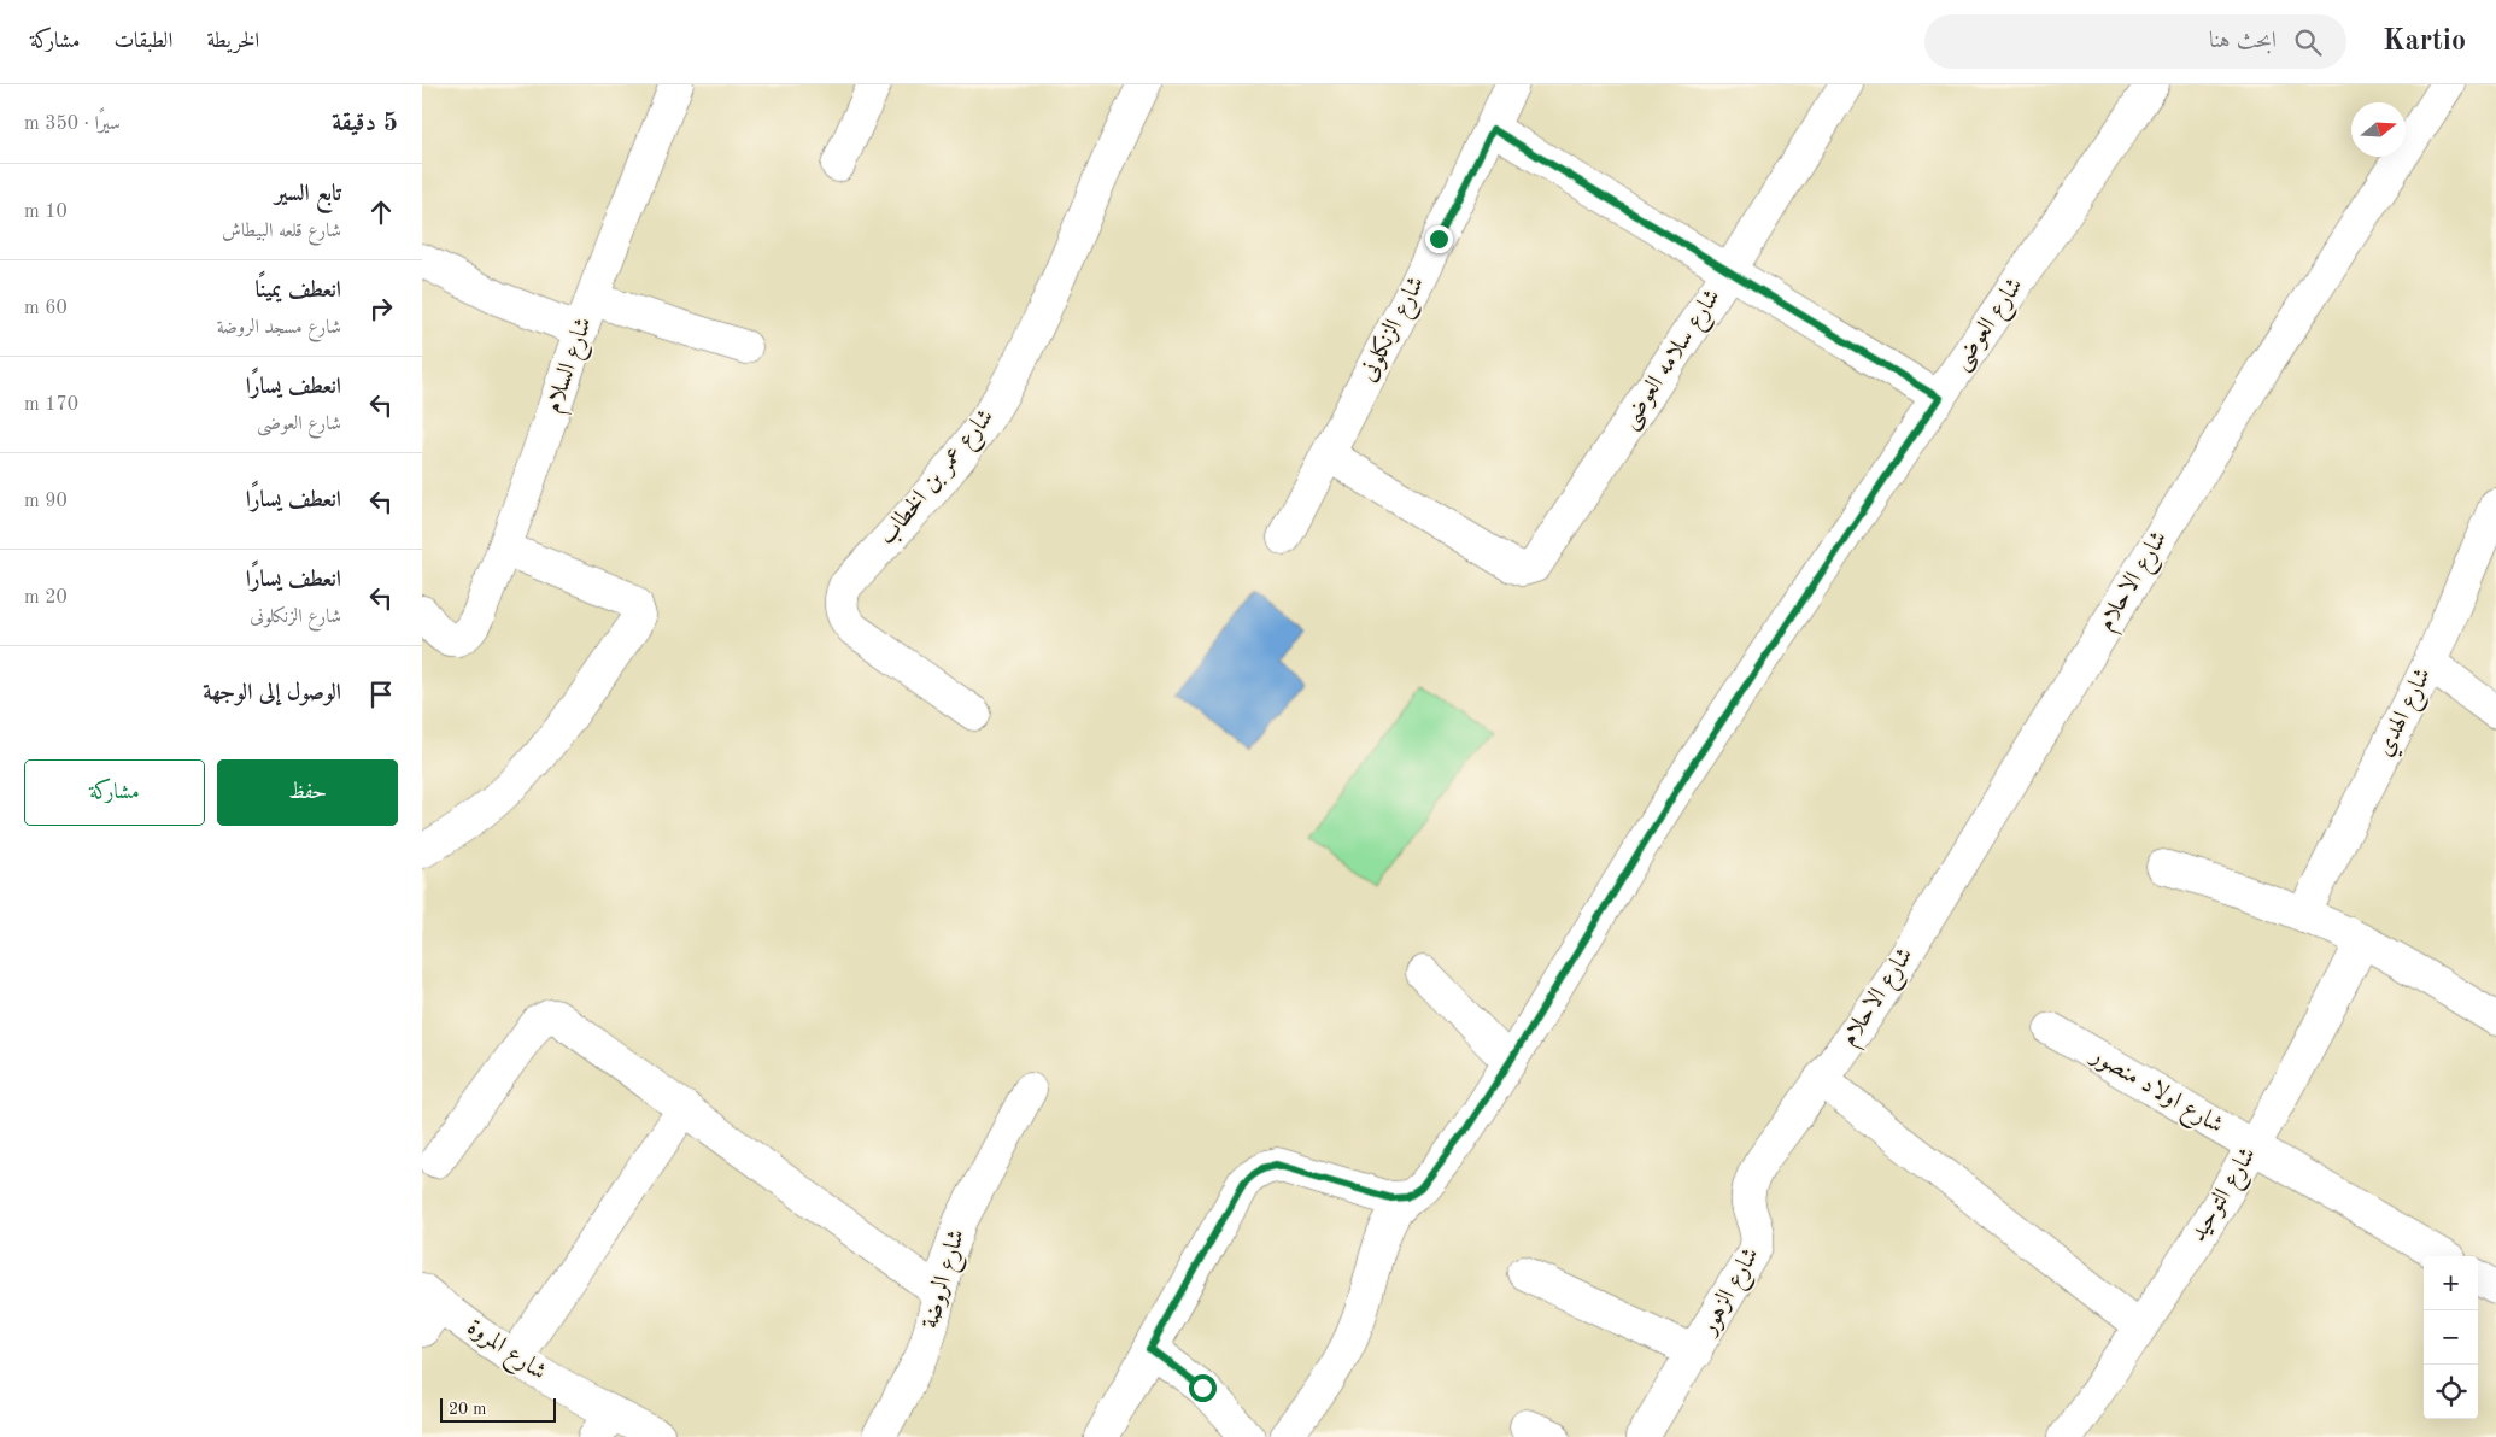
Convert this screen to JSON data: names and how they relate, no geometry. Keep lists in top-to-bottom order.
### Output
{
  "streets": {
    "street": [
      "شارع العوضى",
      "شارع الزنكلونى",
      "شارع سلامه العوضى",
      "شارع السلام",
      "شارع عمر بن الخطاب",
      "شارع الاحلام",
      "شارع الهدي",
      "شارع اولاد منصور",
      "شارع التوحيد",
      "شارع الروضة",
      "شارع الزهور",
      "شارع المروة"
    ]
  },
  "crossings": [
    ["شارع الزنكلونى", "شارع سلامه العوضى"],
    ["شارع الاحلام", "شارع الزهور"],
    ["شارع اولاد منصور", "شارع التوحيد"]
  ],
  "scale_bar": "20 m",
  "north": "right",
  "page": {
    "header": "Kartio",
    "search": "ابحث هنا",
    "nav": ["الخريطة", "الطبقات", "مشاركة"],
    "heading": ["5 دقيقة", "سيرًا · 350 m"],
    "list": [
      ["تابع السير", "شارع قلعه البيطاش", "10 m"],
      ["انعطف يمينًا", "شارع مسجد الروضة", "60 m"],
      ["انعطف يسارًا", "شارع العوضى", "170 m"],
      ["انعطف يسارًا", "90 m"],
      ["انعطف يسارًا", "شارع الزنكلونى", "20 m"],
      "الوصول إلى الوجهة"
    ],
    "buttons": ["حفظ", "مشاركة"],
    "map_buttons": ["+", "−"],
    "scale": "20 m"
  }
}
